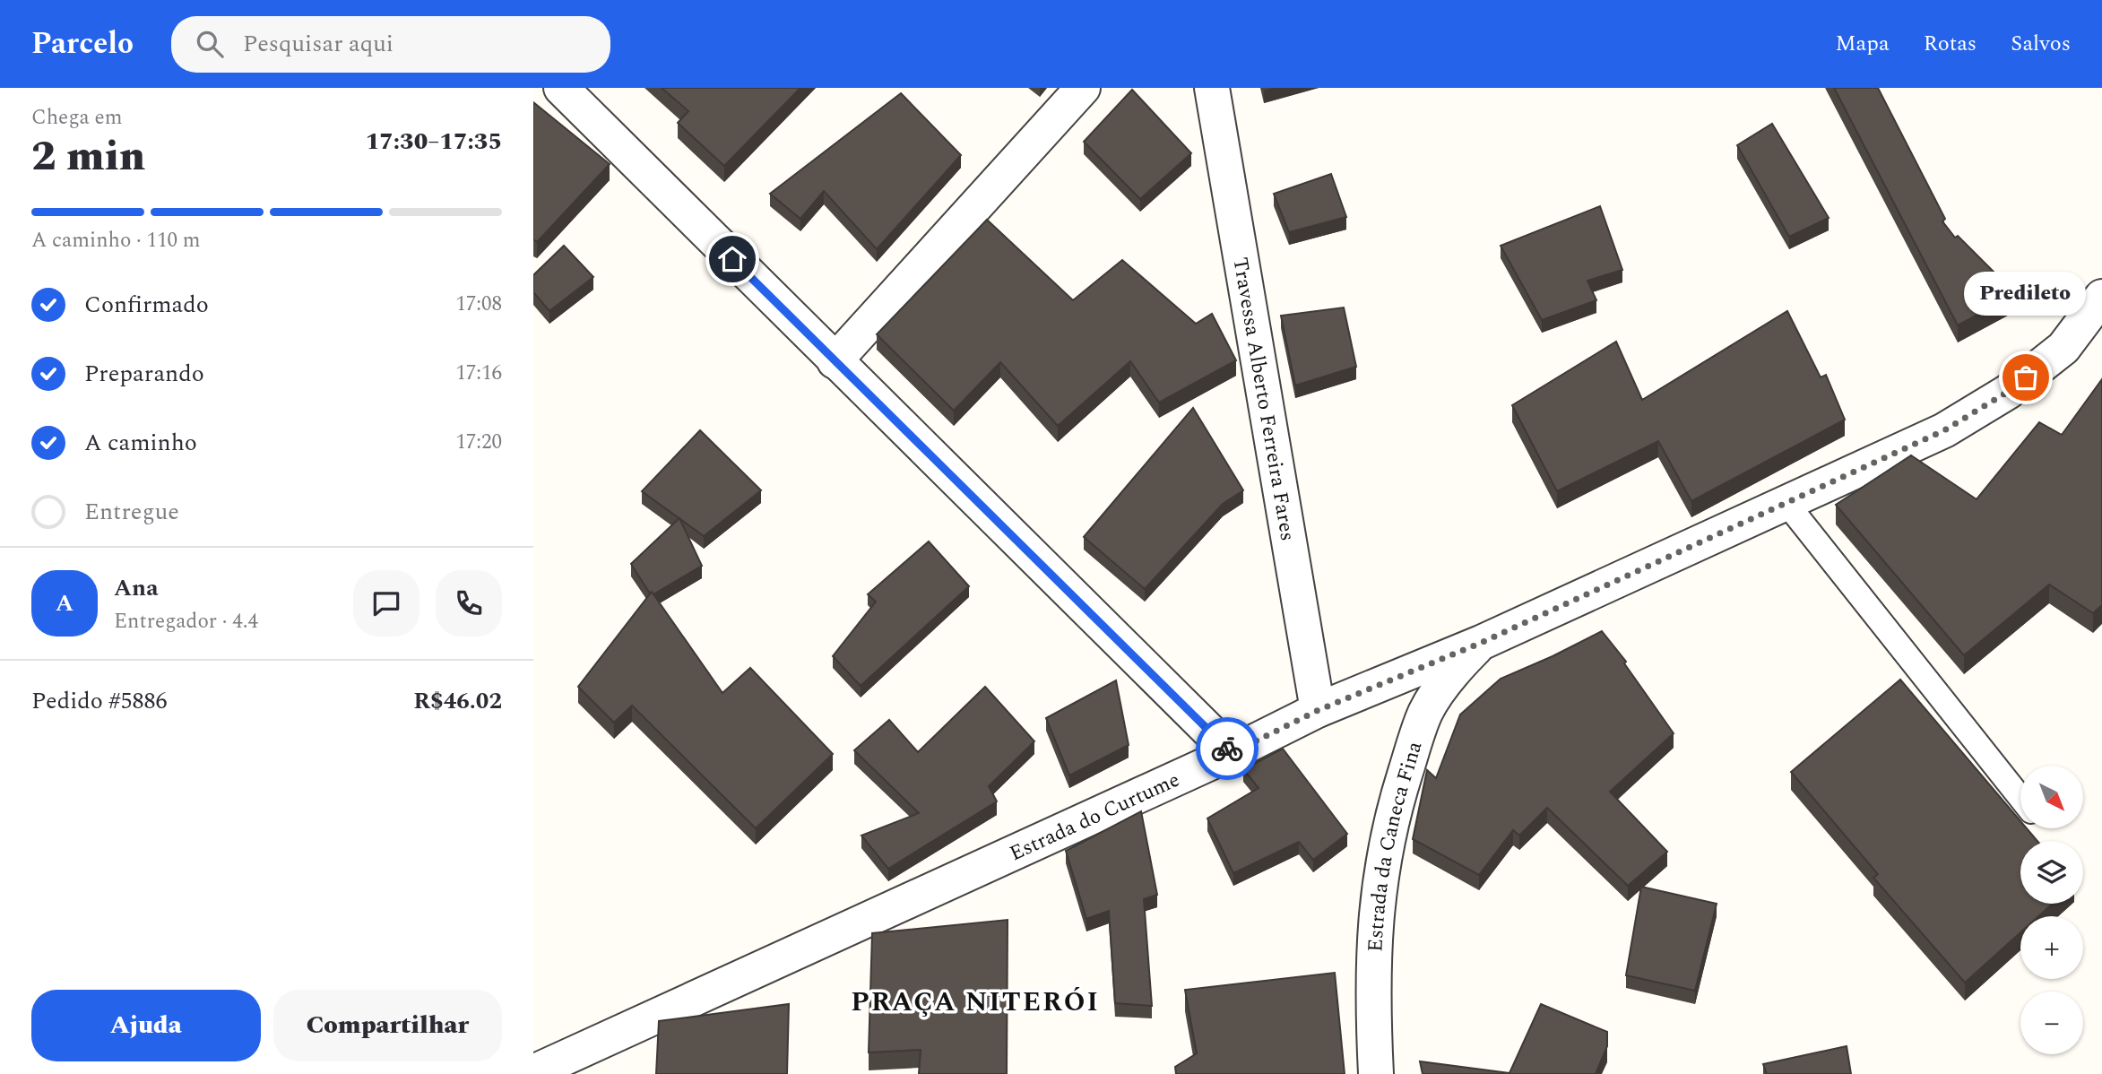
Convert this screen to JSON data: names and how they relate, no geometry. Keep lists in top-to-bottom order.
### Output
{
  "streets": {
    "street": ["Travessa Alberto Ferreira Fares", "Estrada do Curtume", "Estrada da Caneca Fina"]
  },
  "crossings": [
    ["Travessa Alberto Ferreira Fares", "Estrada do Curtume"],
    ["Estrada do Curtume", "Estrada da Caneca Fina"]
  ],
  "districts": ["PRAÇA NITERÓI"],
  "places": ["Predileto"],
  "north": "bottom right",
  "page": {
    "header": "Parcelo",
    "search": "Pesquisar aqui",
    "nav": ["Mapa", "Rotas", "Salvos"],
    "heading": ["2 min", "Chega em", "17:30–17:35"],
    "panel": [
      "Ana",
      "Entregador · 4.4",
      "Pedido #5886",
      "R$46.02"
    ],
    "bar": "A caminho · 110 m",
    "list": [
      ["Confirmado", "17:08"],
      ["Preparando", "17:16"],
      ["A caminho", "17:20"],
      "Entregue"
    ],
    "bubble": "Predileto",
    "round": "A",
    "map_buttons": ["+", "−"],
    "buttons": ["Ajuda", "Compartilhar"]
  }
}
